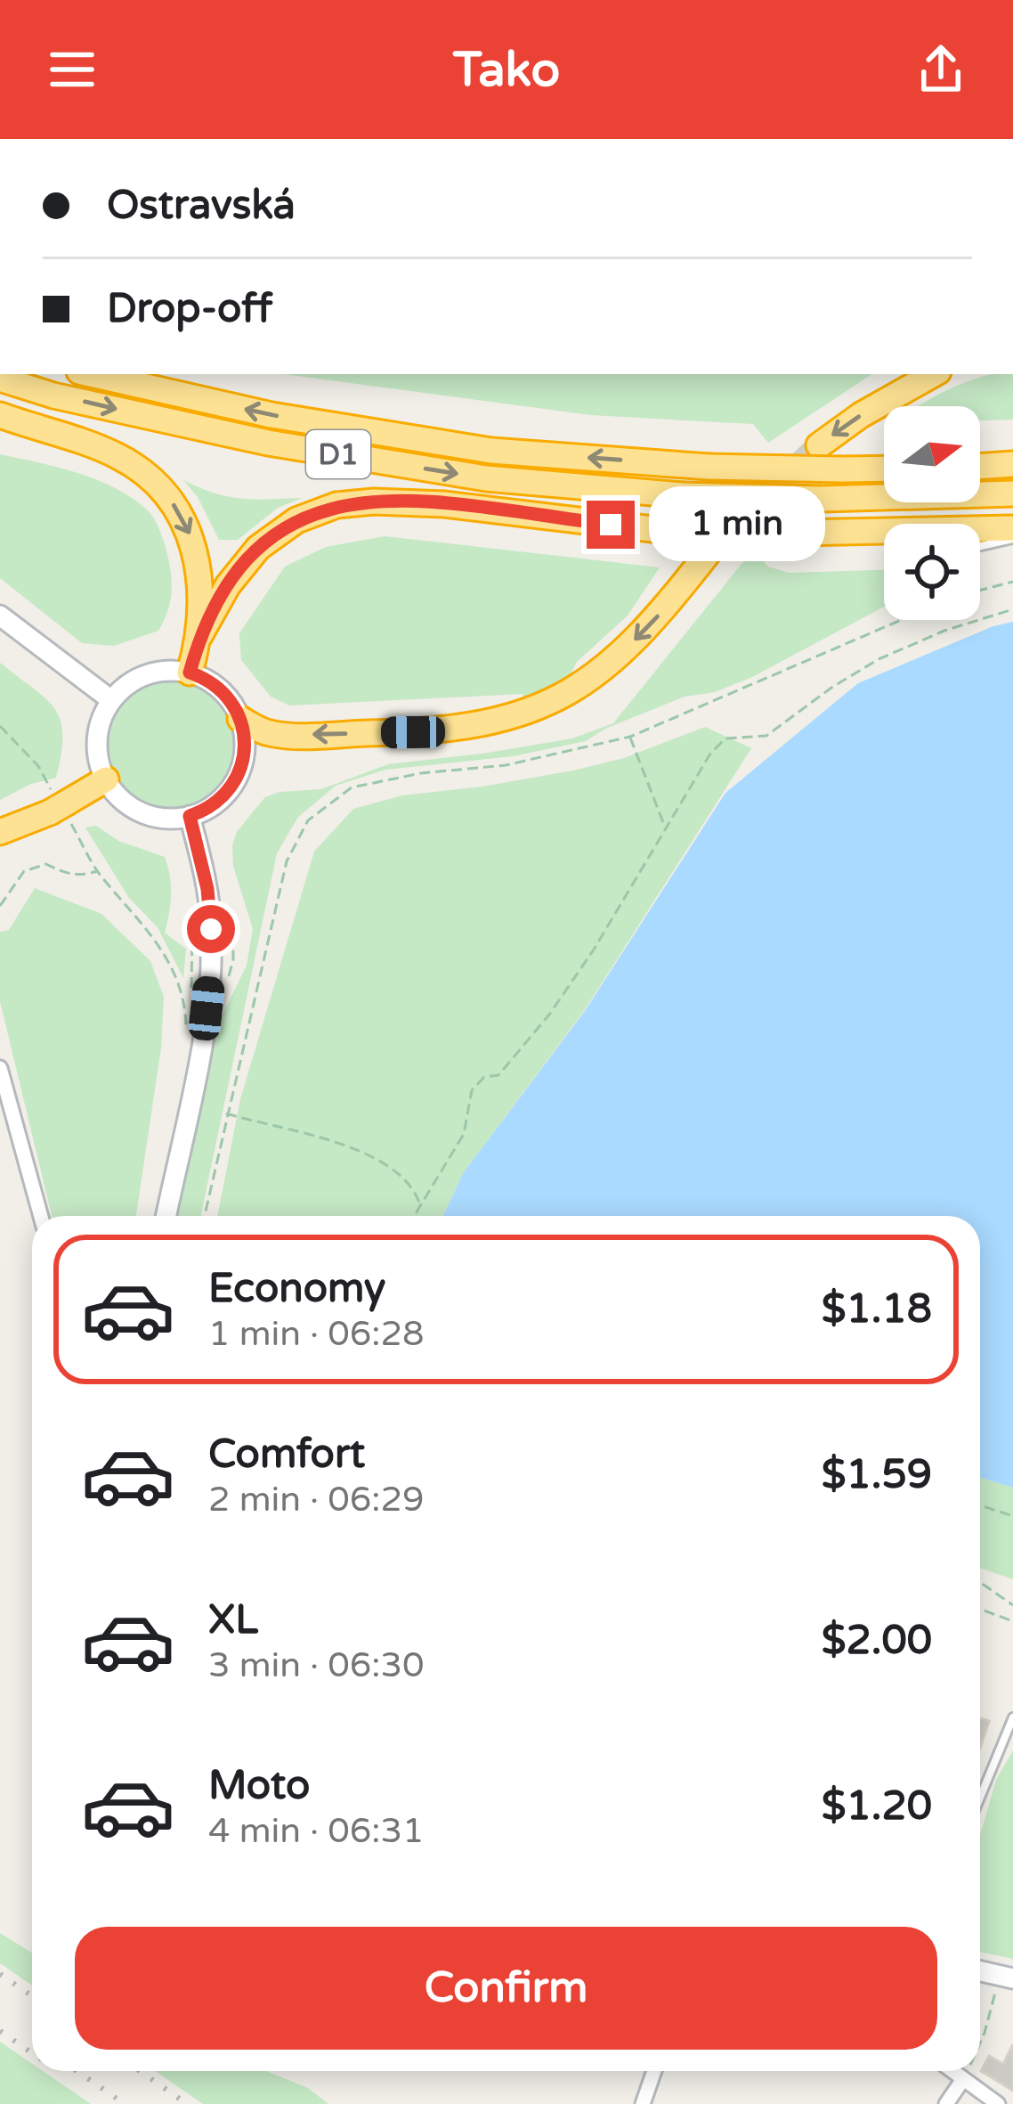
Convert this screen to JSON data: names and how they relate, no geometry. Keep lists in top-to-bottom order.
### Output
{
  "streets": {
    "highway": ["D1"]
  },
  "north": "right",
  "page": {
    "header": "Tako",
    "banner": ["Ostravská", "Drop-off"],
    "bubble": "1 min",
    "list": [
      {
        "name": "Economy",
        "note": "1 min · 06:28",
        "value": "$1.18"
      },
      {
        "name": "Comfort",
        "note": "2 min · 06:29",
        "value": "$1.59"
      },
      {
        "name": "XL",
        "note": "3 min · 06:30",
        "value": "$2.00"
      },
      {
        "name": "Moto",
        "note": "4 min · 06:31",
        "value": "$1.20"
      }
    ],
    "buttons": "Confirm"
  }
}
